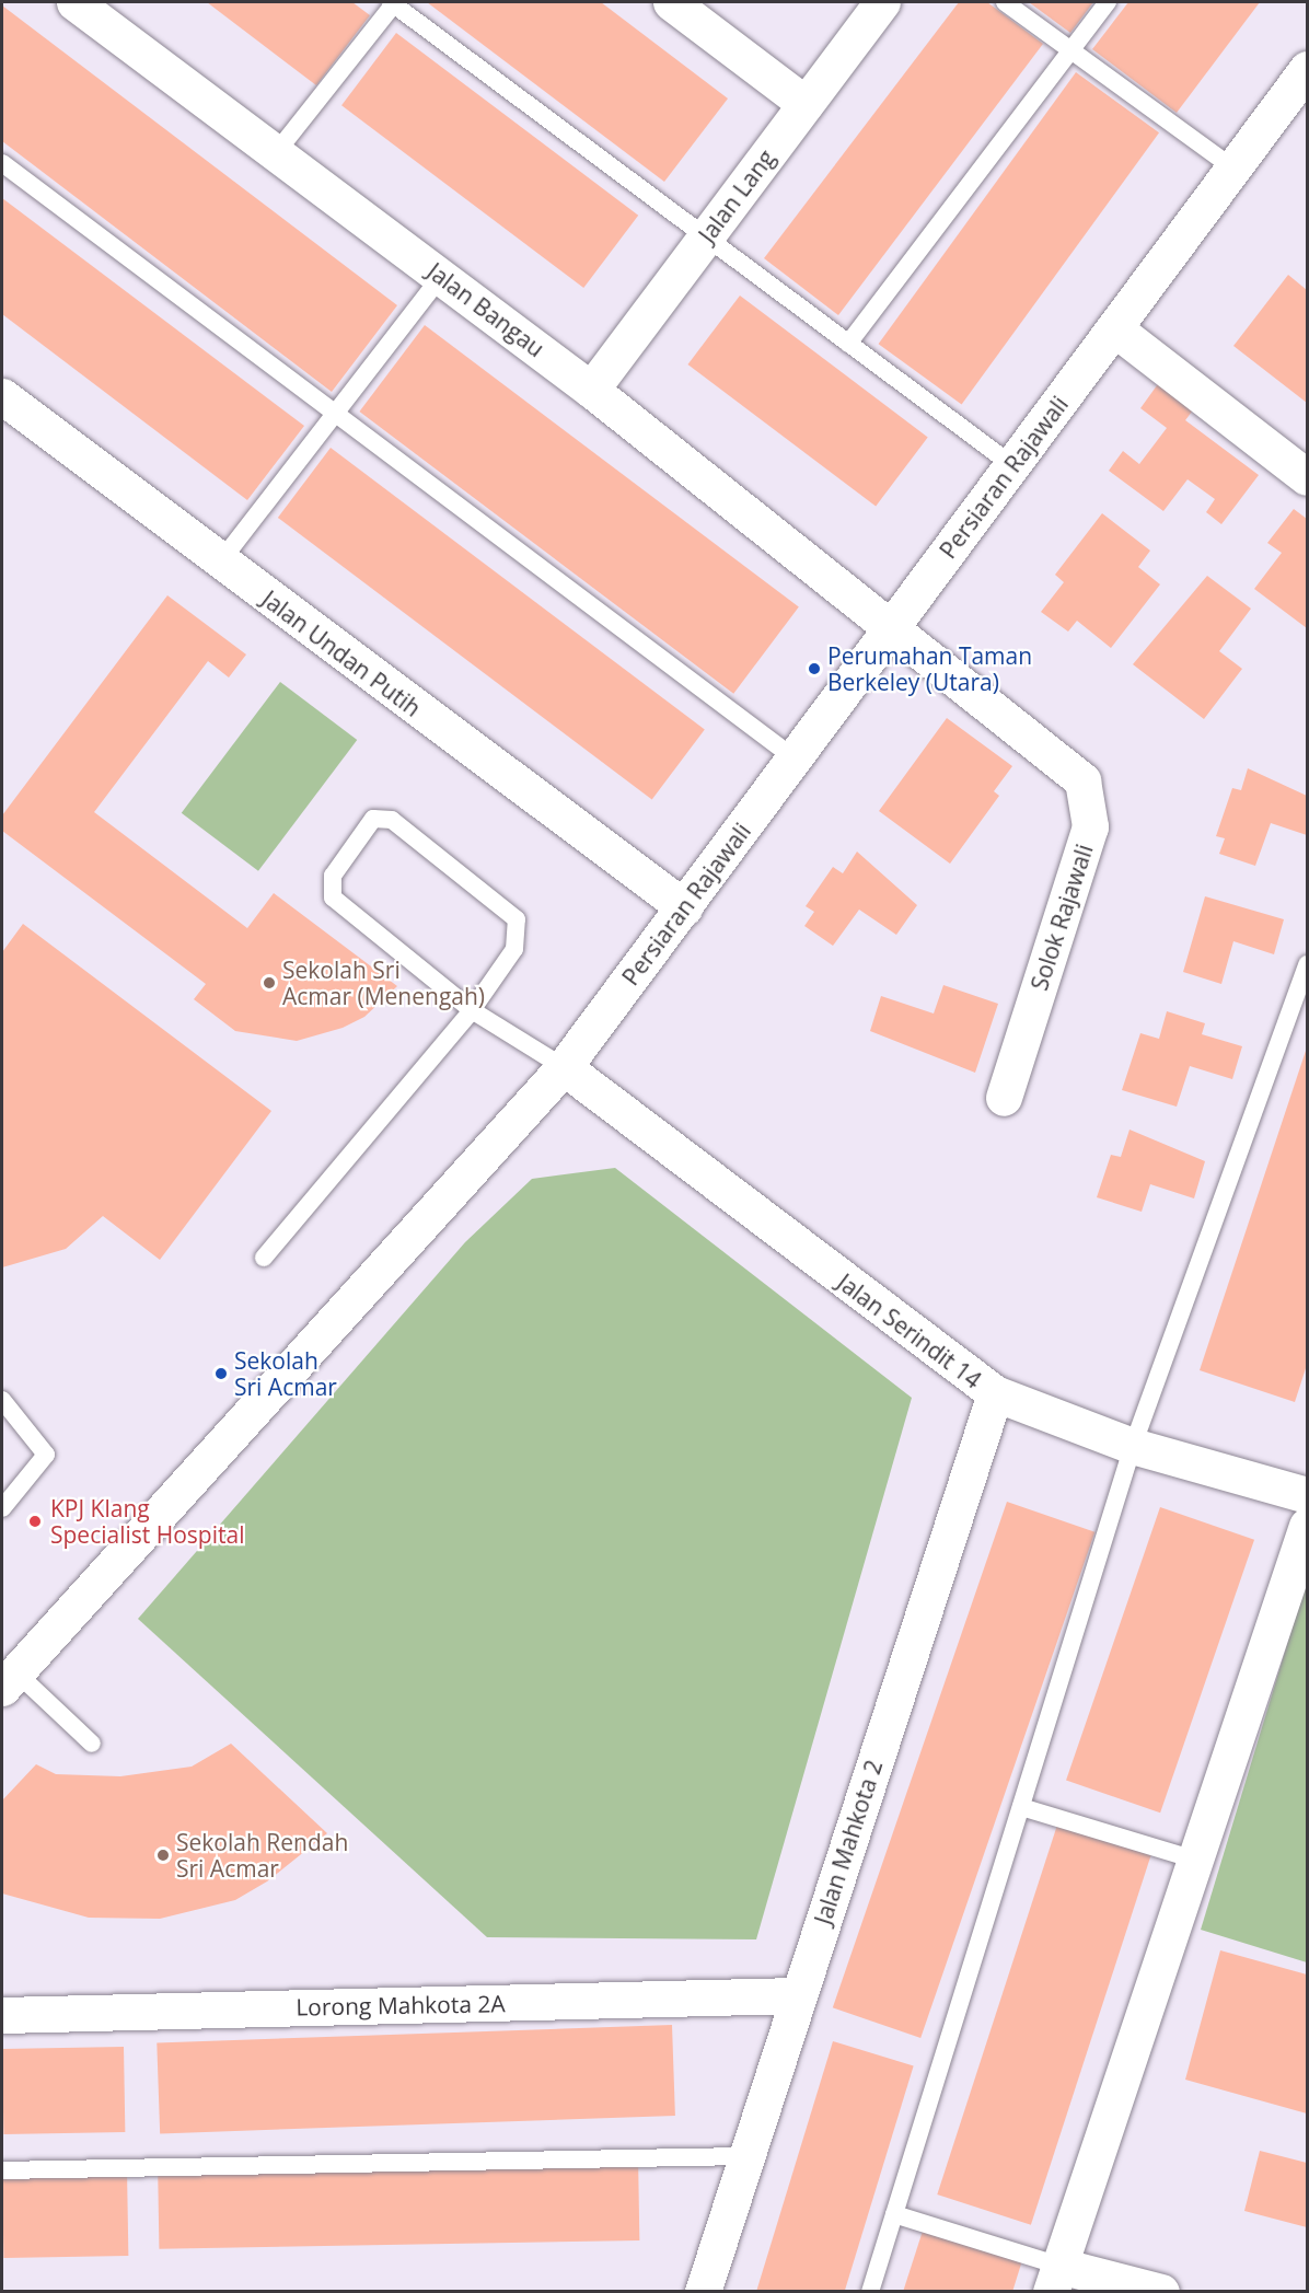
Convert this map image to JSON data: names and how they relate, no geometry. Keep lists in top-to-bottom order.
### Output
{
  "streets": {
    "street": [
      "Jalan Lang",
      "Jalan Bangau",
      "Persiaran Rajawali",
      "Jalan Undan Putih",
      "Solok Rajawali",
      "Jalan Serindit 14",
      "Jalan Mahkota 2",
      "Lorong Mahkota 2A"
    ]
  },
  "crossings": [
    ["Jalan Lang", "Jalan Bangau"],
    ["Jalan Bangau", "Persiaran Rajawali"],
    ["Jalan Bangau", "Solok Rajawali"],
    ["Persiaran Rajawali", "Jalan Undan Putih"],
    ["Persiaran Rajawali", "Solok Rajawali"],
    ["Persiaran Rajawali", "Jalan Serindit 14"],
    ["Jalan Serindit 14", "Jalan Mahkota 2"],
    ["Jalan Mahkota 2", "Lorong Mahkota 2A"]
  ],
  "places": [
    "Perumahan Taman Berkeley (Utara)",
    "Sekolah Sri Acmar (Menengah)",
    "Sekolah Sri Acmar",
    "KPJ Klang Specialist Hospital",
    "Sekolah Rendah Sri Acmar"
  ]
}
